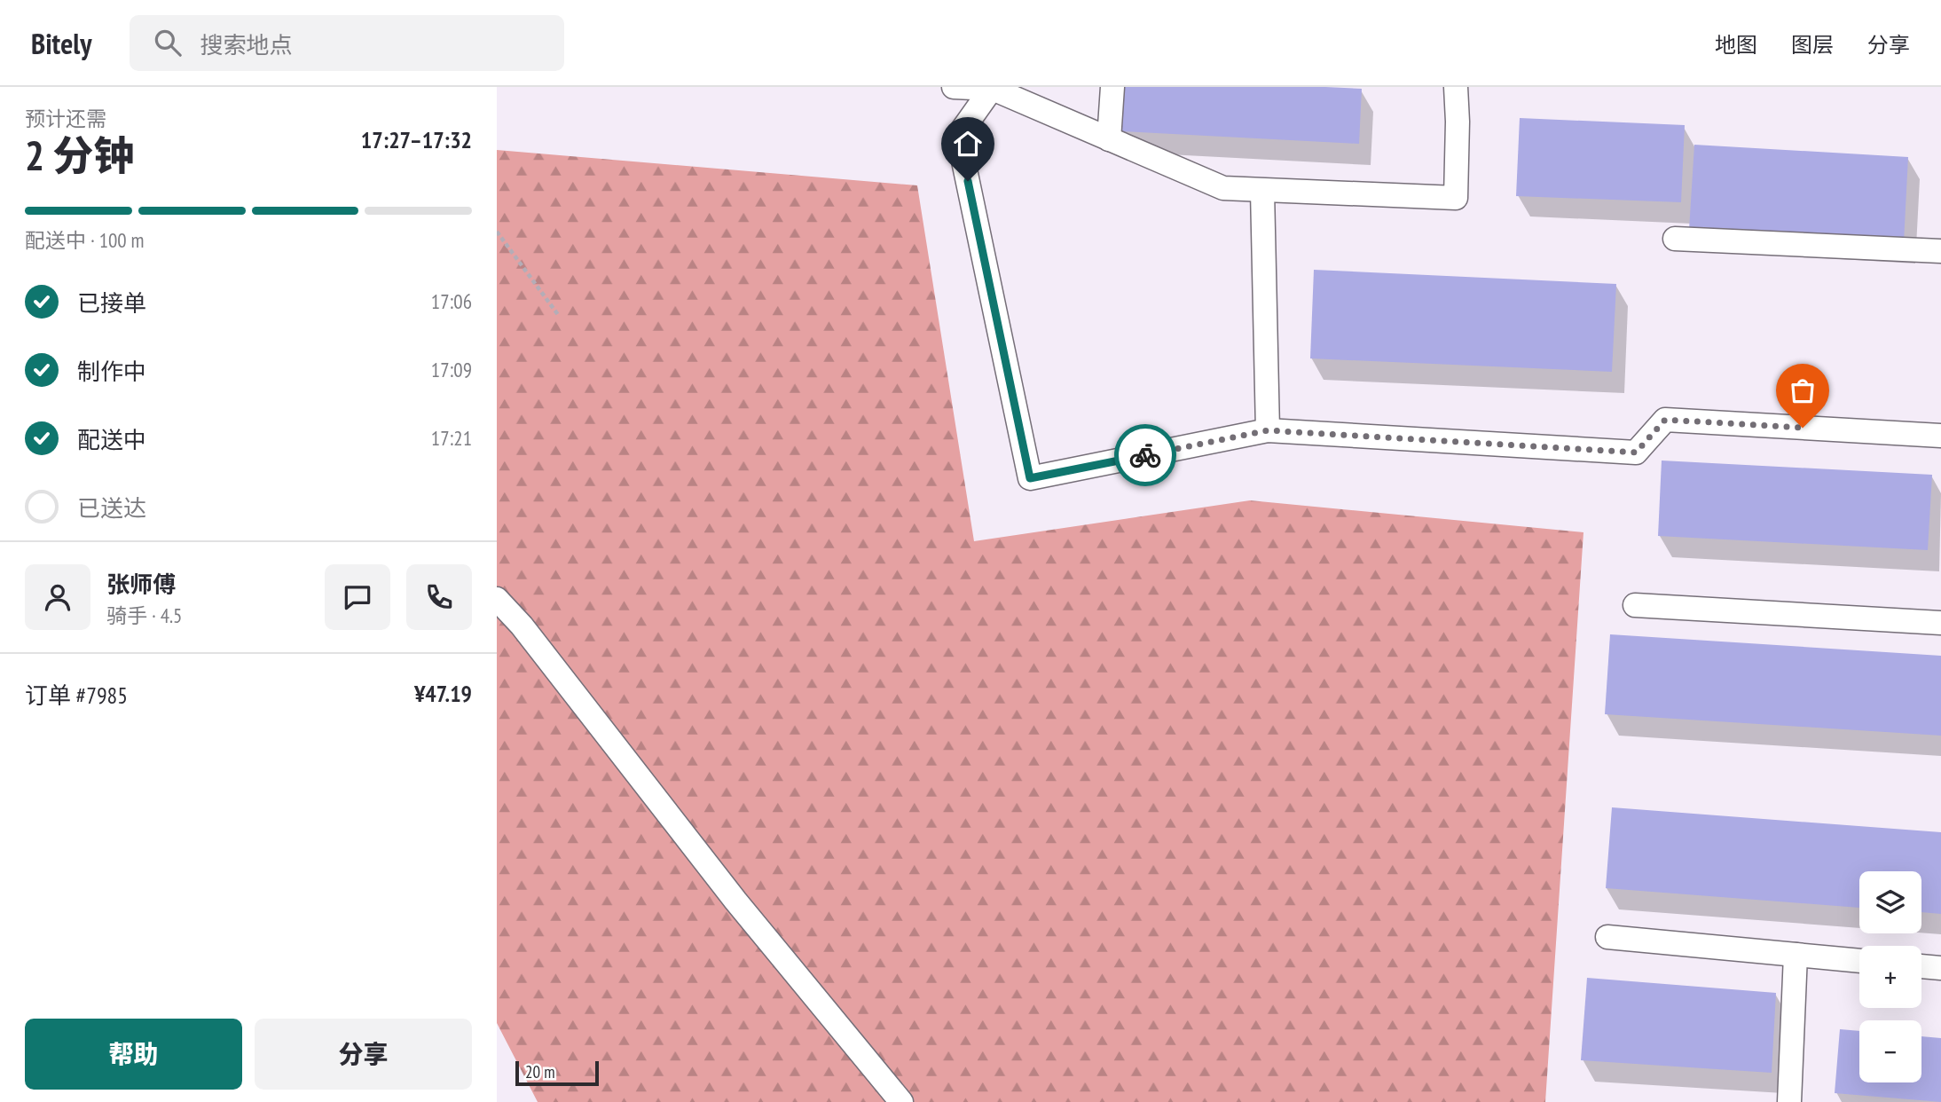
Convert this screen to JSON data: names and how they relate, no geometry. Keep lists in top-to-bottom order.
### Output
{
  "scale_bar": "20 m",
  "page": {
    "header": "Bitely",
    "search": "搜索地点",
    "nav": ["地图", "图层", "分享"],
    "heading": ["2 分钟", "预计还需", "17:27–17:32"],
    "panel": [
      "张师傅",
      "骑手 · 4.5",
      "订单 #7985",
      "¥47.19"
    ],
    "bar": "配送中 · 100 m",
    "list": [
      ["已接单", "17:06"],
      ["制作中", "17:09"],
      ["配送中", "17:21"],
      "已送达"
    ],
    "map_buttons": ["+", "−"],
    "buttons": ["帮助", "分享"],
    "scale": "20 m"
  }
}
